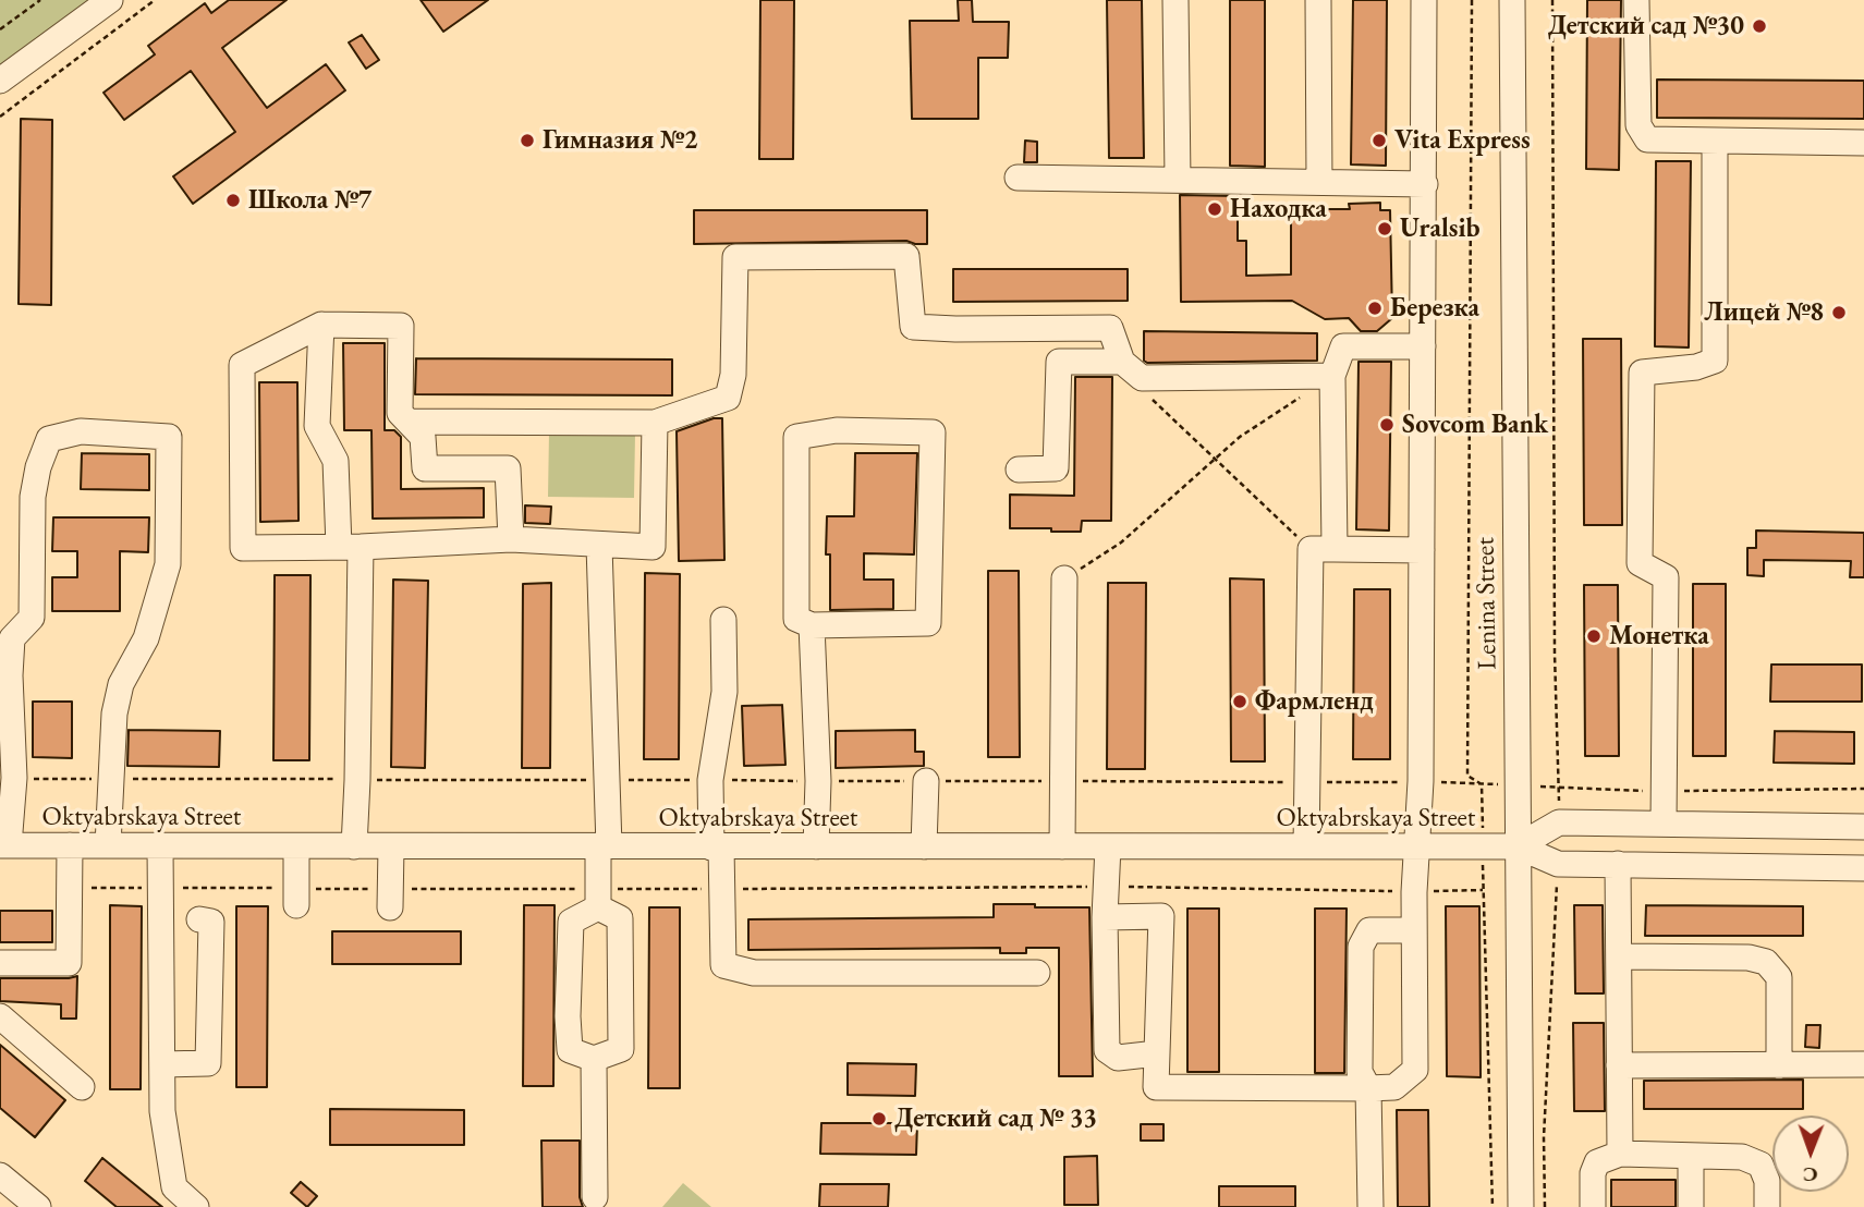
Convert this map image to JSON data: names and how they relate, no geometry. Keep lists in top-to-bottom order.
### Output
{
  "streets": {
    "street": ["Lenina Street", "Oktyabrskaya Street"]
  },
  "crossings": [
    ["Lenina Street", "Oktyabrskaya Street"]
  ],
  "places": [
    "Детский сад №30",
    "Гимназия №2",
    "Vita Express",
    "Школа №7",
    "Находка",
    "Uralsib",
    "Березка",
    "Лицей №8",
    "Sovcom Bank",
    "Монетка",
    "Фармленд",
    "Детский сад № 33"
  ],
  "north": "bottom"
}
